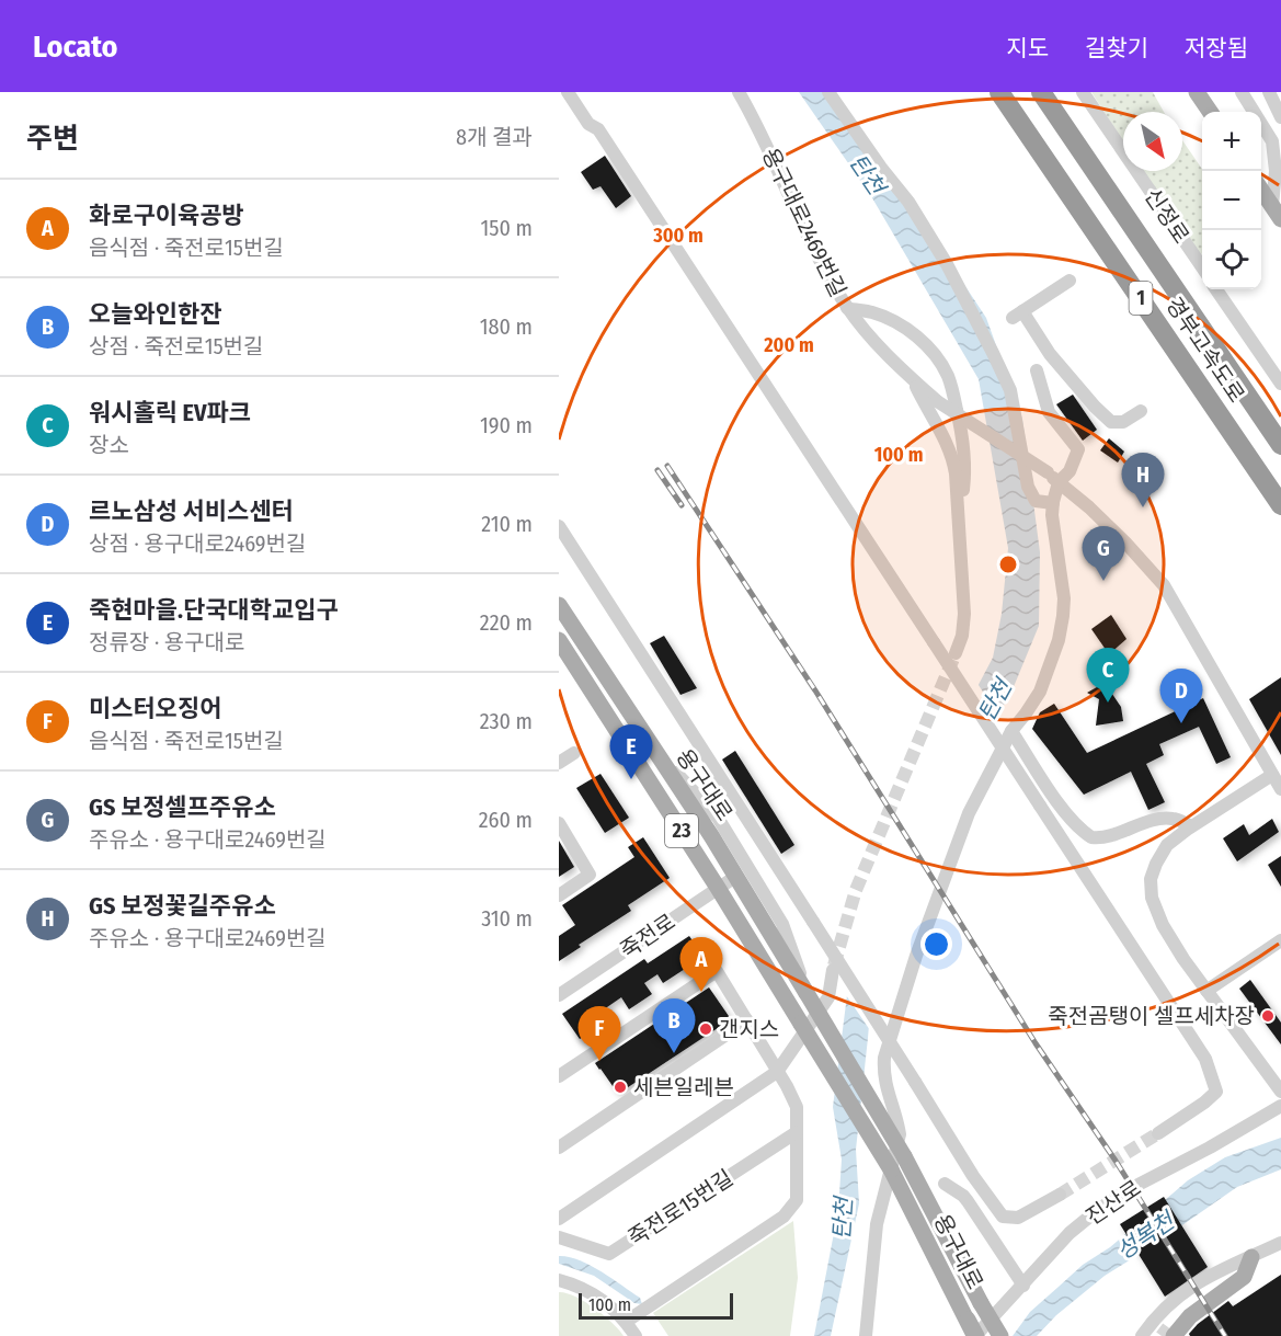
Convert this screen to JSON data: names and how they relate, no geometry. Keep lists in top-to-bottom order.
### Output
{
  "streets": {
    "highway": ["1", "경부고속도로"],
    "main road": ["용구대로", "23"],
    "street": [
      "신정로",
      "용구대로2469번길",
      "죽전로",
      "진산로",
      "죽전로15번길"
    ]
  },
  "crossings": [
    ["용구대로", "죽전로"],
    ["용구대로", "진산로"]
  ],
  "water": ["탄천", "성복천"],
  "places": ["죽전곰탱이 셀프세차장", "갠지스", "세븐일레븐"],
  "scale_bar": "100 m",
  "north": "bottom right",
  "page": {
    "header": "Locato",
    "nav": ["지도", "길찾기", "저장됨"],
    "heading": ["주변", "8개 결과"],
    "map_buttons": ["+", "−"],
    "list": [
      {
        "mark": "A",
        "name": "화로구이육공방",
        "note": "음식점 · 죽전로15번길",
        "value": "150 m"
      },
      {
        "mark": "B",
        "name": "오늘와인한잔",
        "note": "상점 · 죽전로15번길",
        "value": "180 m"
      },
      {
        "mark": "C",
        "name": "워시홀릭 EV파크",
        "note": "장소",
        "value": "190 m"
      },
      {
        "mark": "D",
        "name": "르노삼성 서비스센터",
        "note": "상점 · 용구대로2469번길",
        "value": "210 m"
      },
      {
        "mark": "E",
        "name": "죽현마을.단국대학교입구",
        "note": "정류장 · 용구대로",
        "value": "220 m"
      },
      {
        "mark": "F",
        "name": "미스터오징어",
        "note": "음식점 · 죽전로15번길",
        "value": "230 m"
      },
      {
        "mark": "G",
        "name": "GS 보정셀프주유소",
        "note": "주유소 · 용구대로2469번길",
        "value": "260 m"
      },
      {
        "mark": "H",
        "name": "GS 보정꽃길주유소",
        "note": "주유소 · 용구대로2469번길",
        "value": "310 m"
      }
    ],
    "pins": [
      "H",
      "G",
      "C",
      "D",
      "E",
      "A",
      "B",
      "F"
    ],
    "scale": "100 m"
  },
  "rings": ["300 m", "200 m", "100 m"]
}
